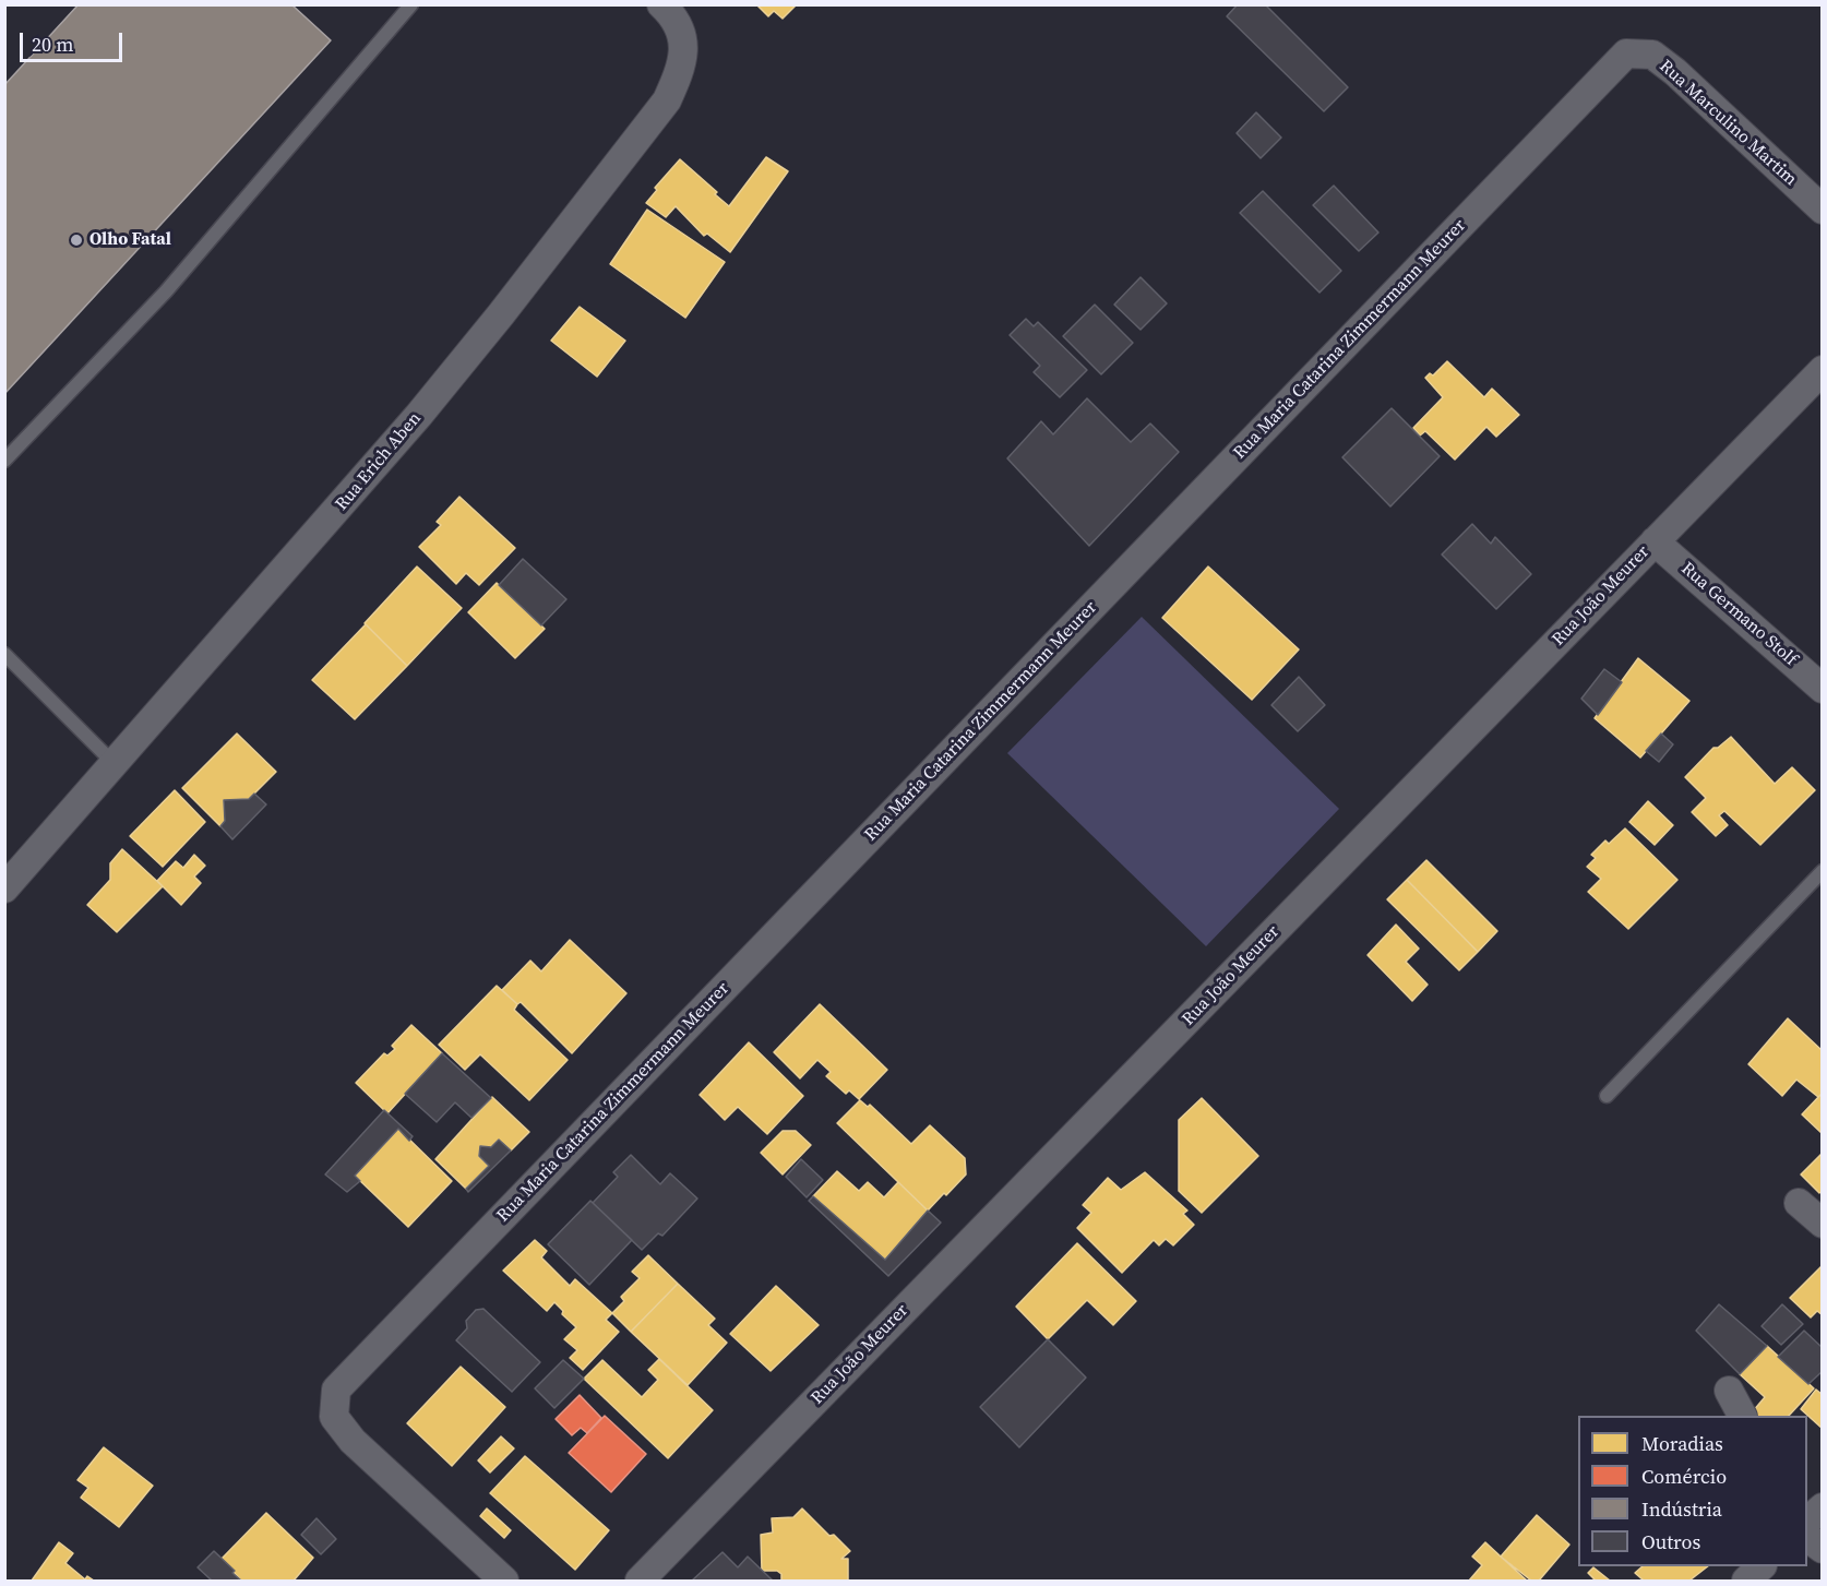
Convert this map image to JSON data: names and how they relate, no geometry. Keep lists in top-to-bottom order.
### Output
{
  "streets": {
    "street": [
      "Rua Marculino Martim",
      "Rua Maria Catarina Zimmermann Meurer",
      "Rua Erich Aben",
      "Rua João Meurer",
      "Rua Germano Stolf"
    ]
  },
  "crossings": [
    ["Rua Marculino Martim", "Rua Maria Catarina Zimmermann Meurer"],
    ["Rua João Meurer", "Rua Germano Stolf"]
  ],
  "places": ["Olho Fatal"],
  "legend": [
    "Moradias",
    "Comércio",
    "Indústria",
    "Outros"
  ],
  "scale_bar": "20 m"
}
